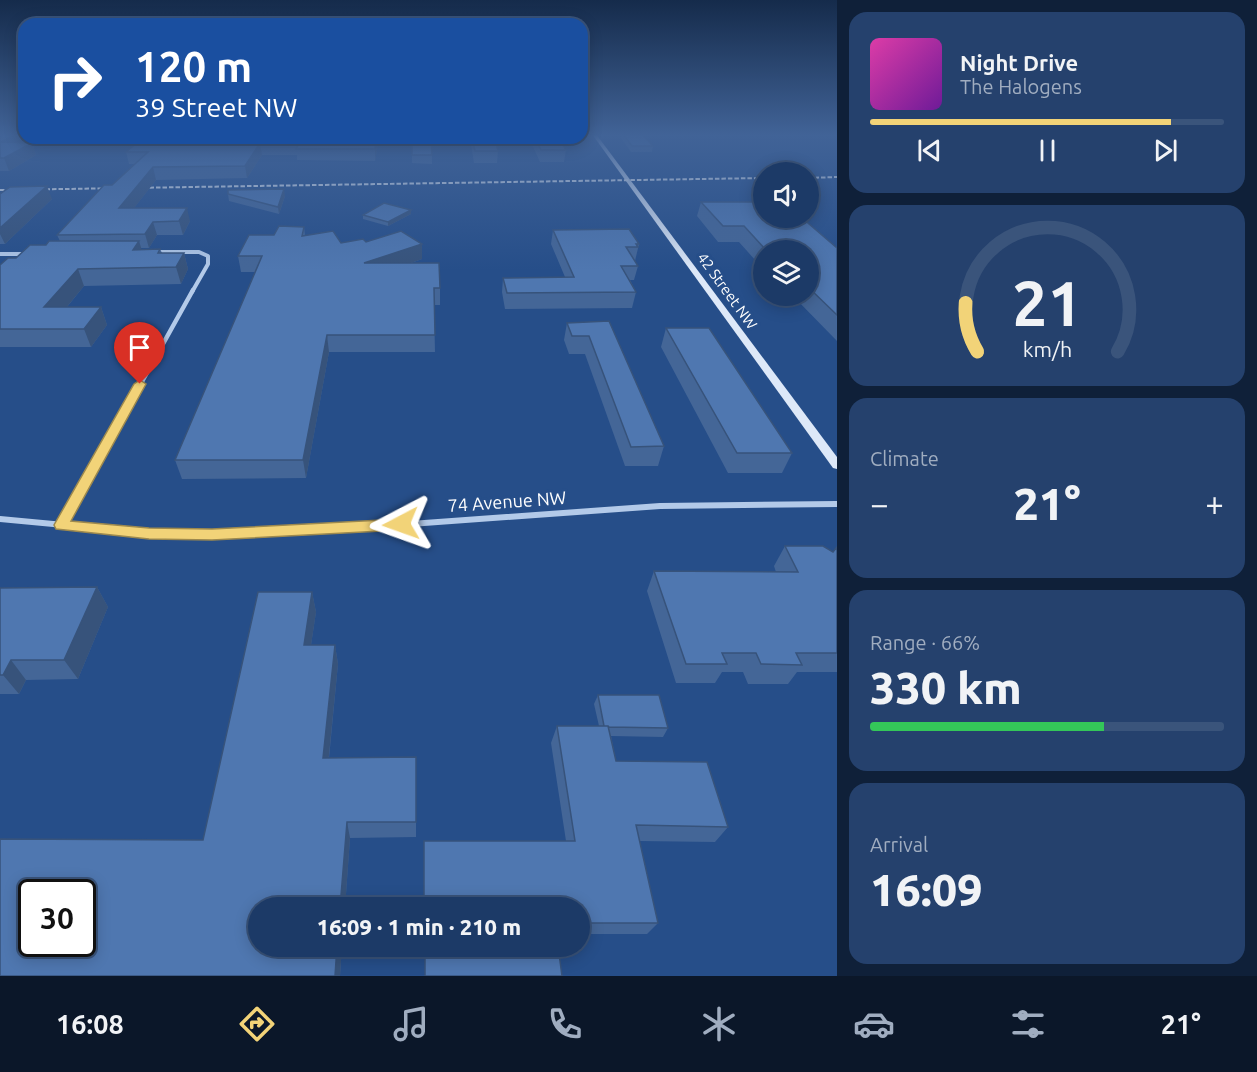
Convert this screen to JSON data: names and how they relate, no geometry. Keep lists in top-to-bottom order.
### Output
{
  "streets": {
    "street": ["42 Street NW", "74 Avenue NW"]
  },
  "page": {
    "turn": ["120 m", "39 Street NW"],
    "song": ["Night Drive", "The Halogens"],
    "tile": [
      "Climate",
      ["Range · 66%", "330 km"],
      ["Arrival", "16:09"]
    ],
    "heat": ["−", "21°", "+"],
    "limit": "30",
    "trip": "16:09 · 1 min · 210 m",
    "tabs": ["16:08", "21°"],
    "gauge": ["21", "km/h"]
  }
}
